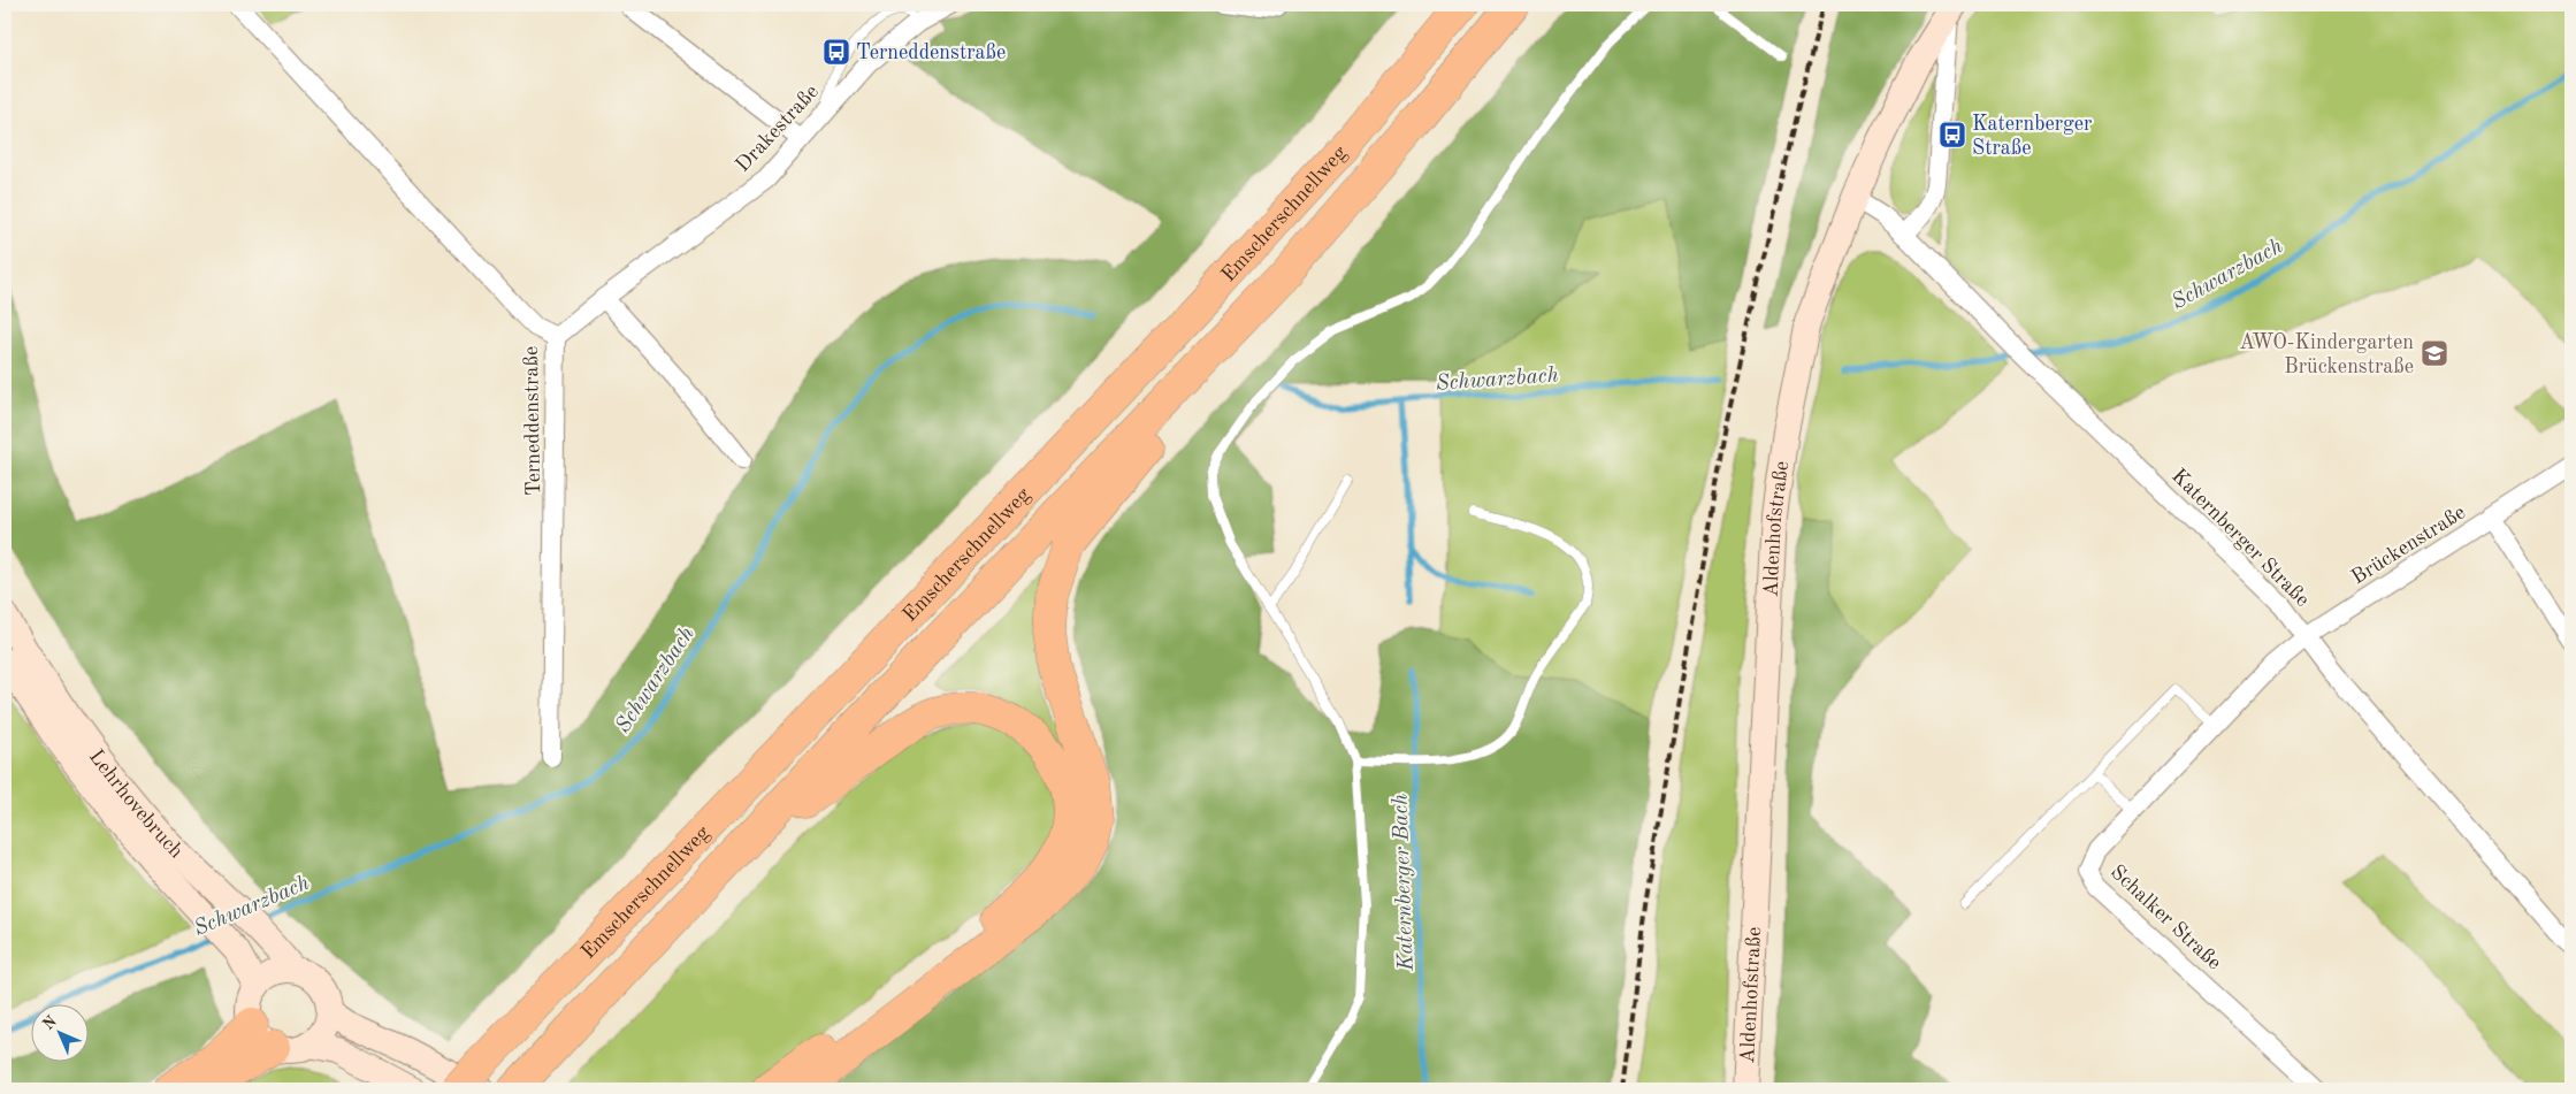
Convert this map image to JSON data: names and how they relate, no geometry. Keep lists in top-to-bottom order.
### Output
{
  "streets": {
    "highway": ["Emscherschnellweg"],
    "street": [
      "Drakestraße",
      "Terneddenstraße",
      "Aldenhofstraße",
      "Katernberger Straße",
      "Brückenstraße",
      "Lehrhovebruch",
      "Schalker Straße"
    ]
  },
  "crossings": [
    ["Drakestraße", "Terneddenstraße"],
    ["Aldenhofstraße", "Katernberger Straße"],
    ["Katernberger Straße", "Brückenstraße"],
    ["Brückenstraße", "Schalker Straße"]
  ],
  "water": ["Schwarzbach", "Katernberger Bach"],
  "places": {
    "bus stop": ["Terneddenstraße", "Katernberger Straße"],
    "school or university": ["AWO-Kindergarten Brückenstraße"]
  },
  "north": "top left"
}
